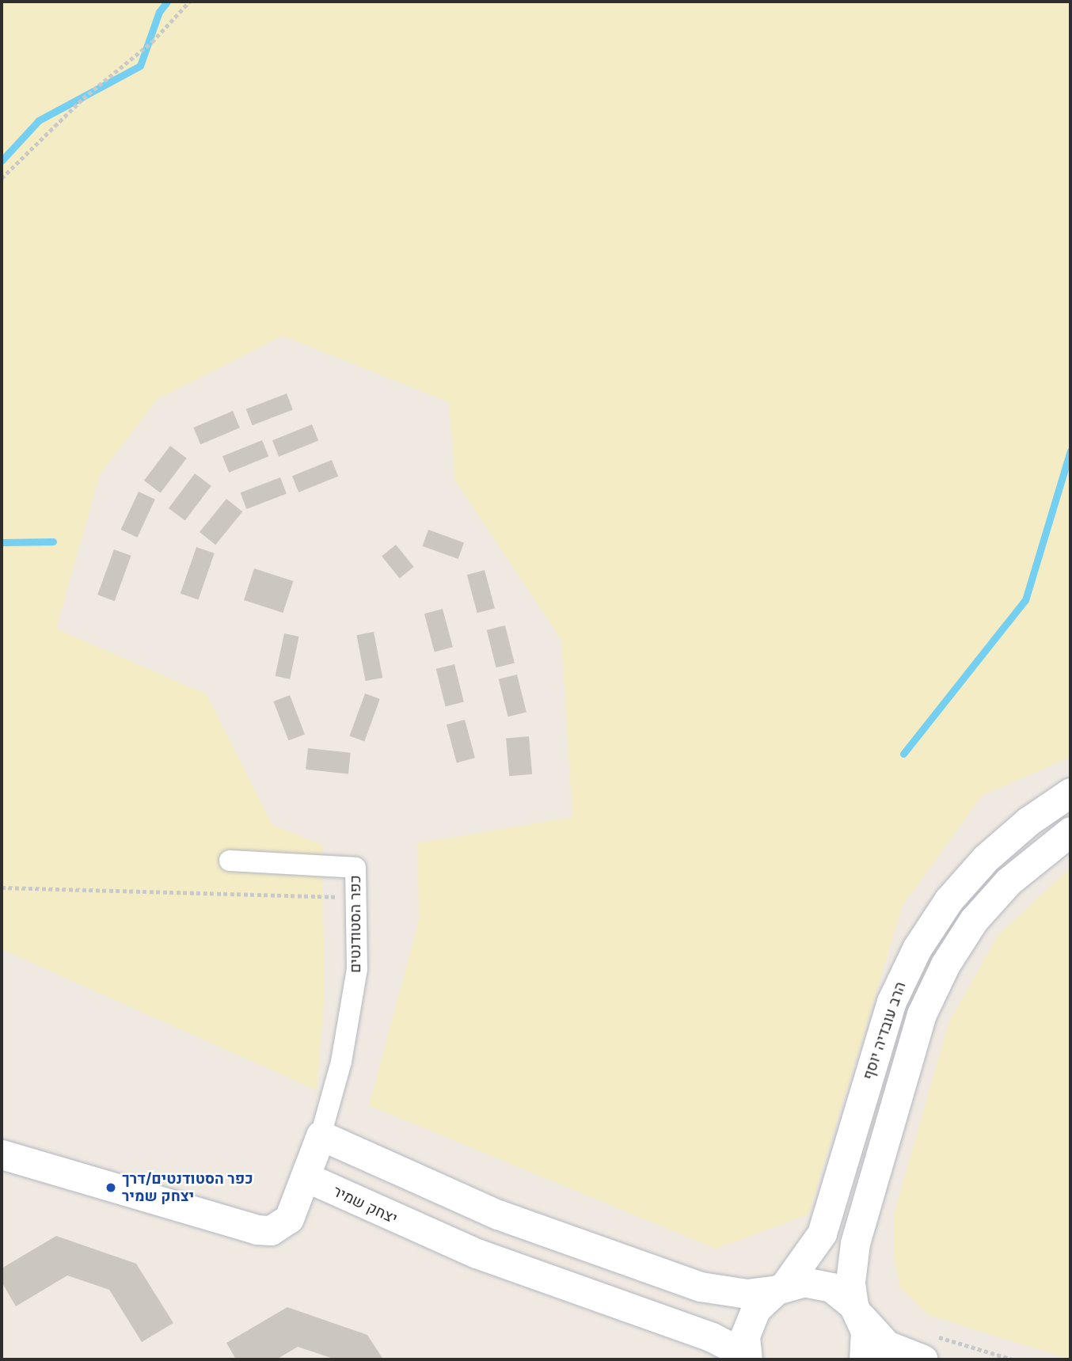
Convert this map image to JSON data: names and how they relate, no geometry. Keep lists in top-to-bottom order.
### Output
{
  "streets": {
    "main road": ["הרב עובדיה יוסף", "יצחק שמיר"],
    "street": ["כפר הסטודנטים"]
  },
  "crossings": [
    ["הרב עובדיה יוסף", "יצחק שמיר"]
  ],
  "places": ["כפר הסטודנטים/דרך יצחק שמיר"]
}
